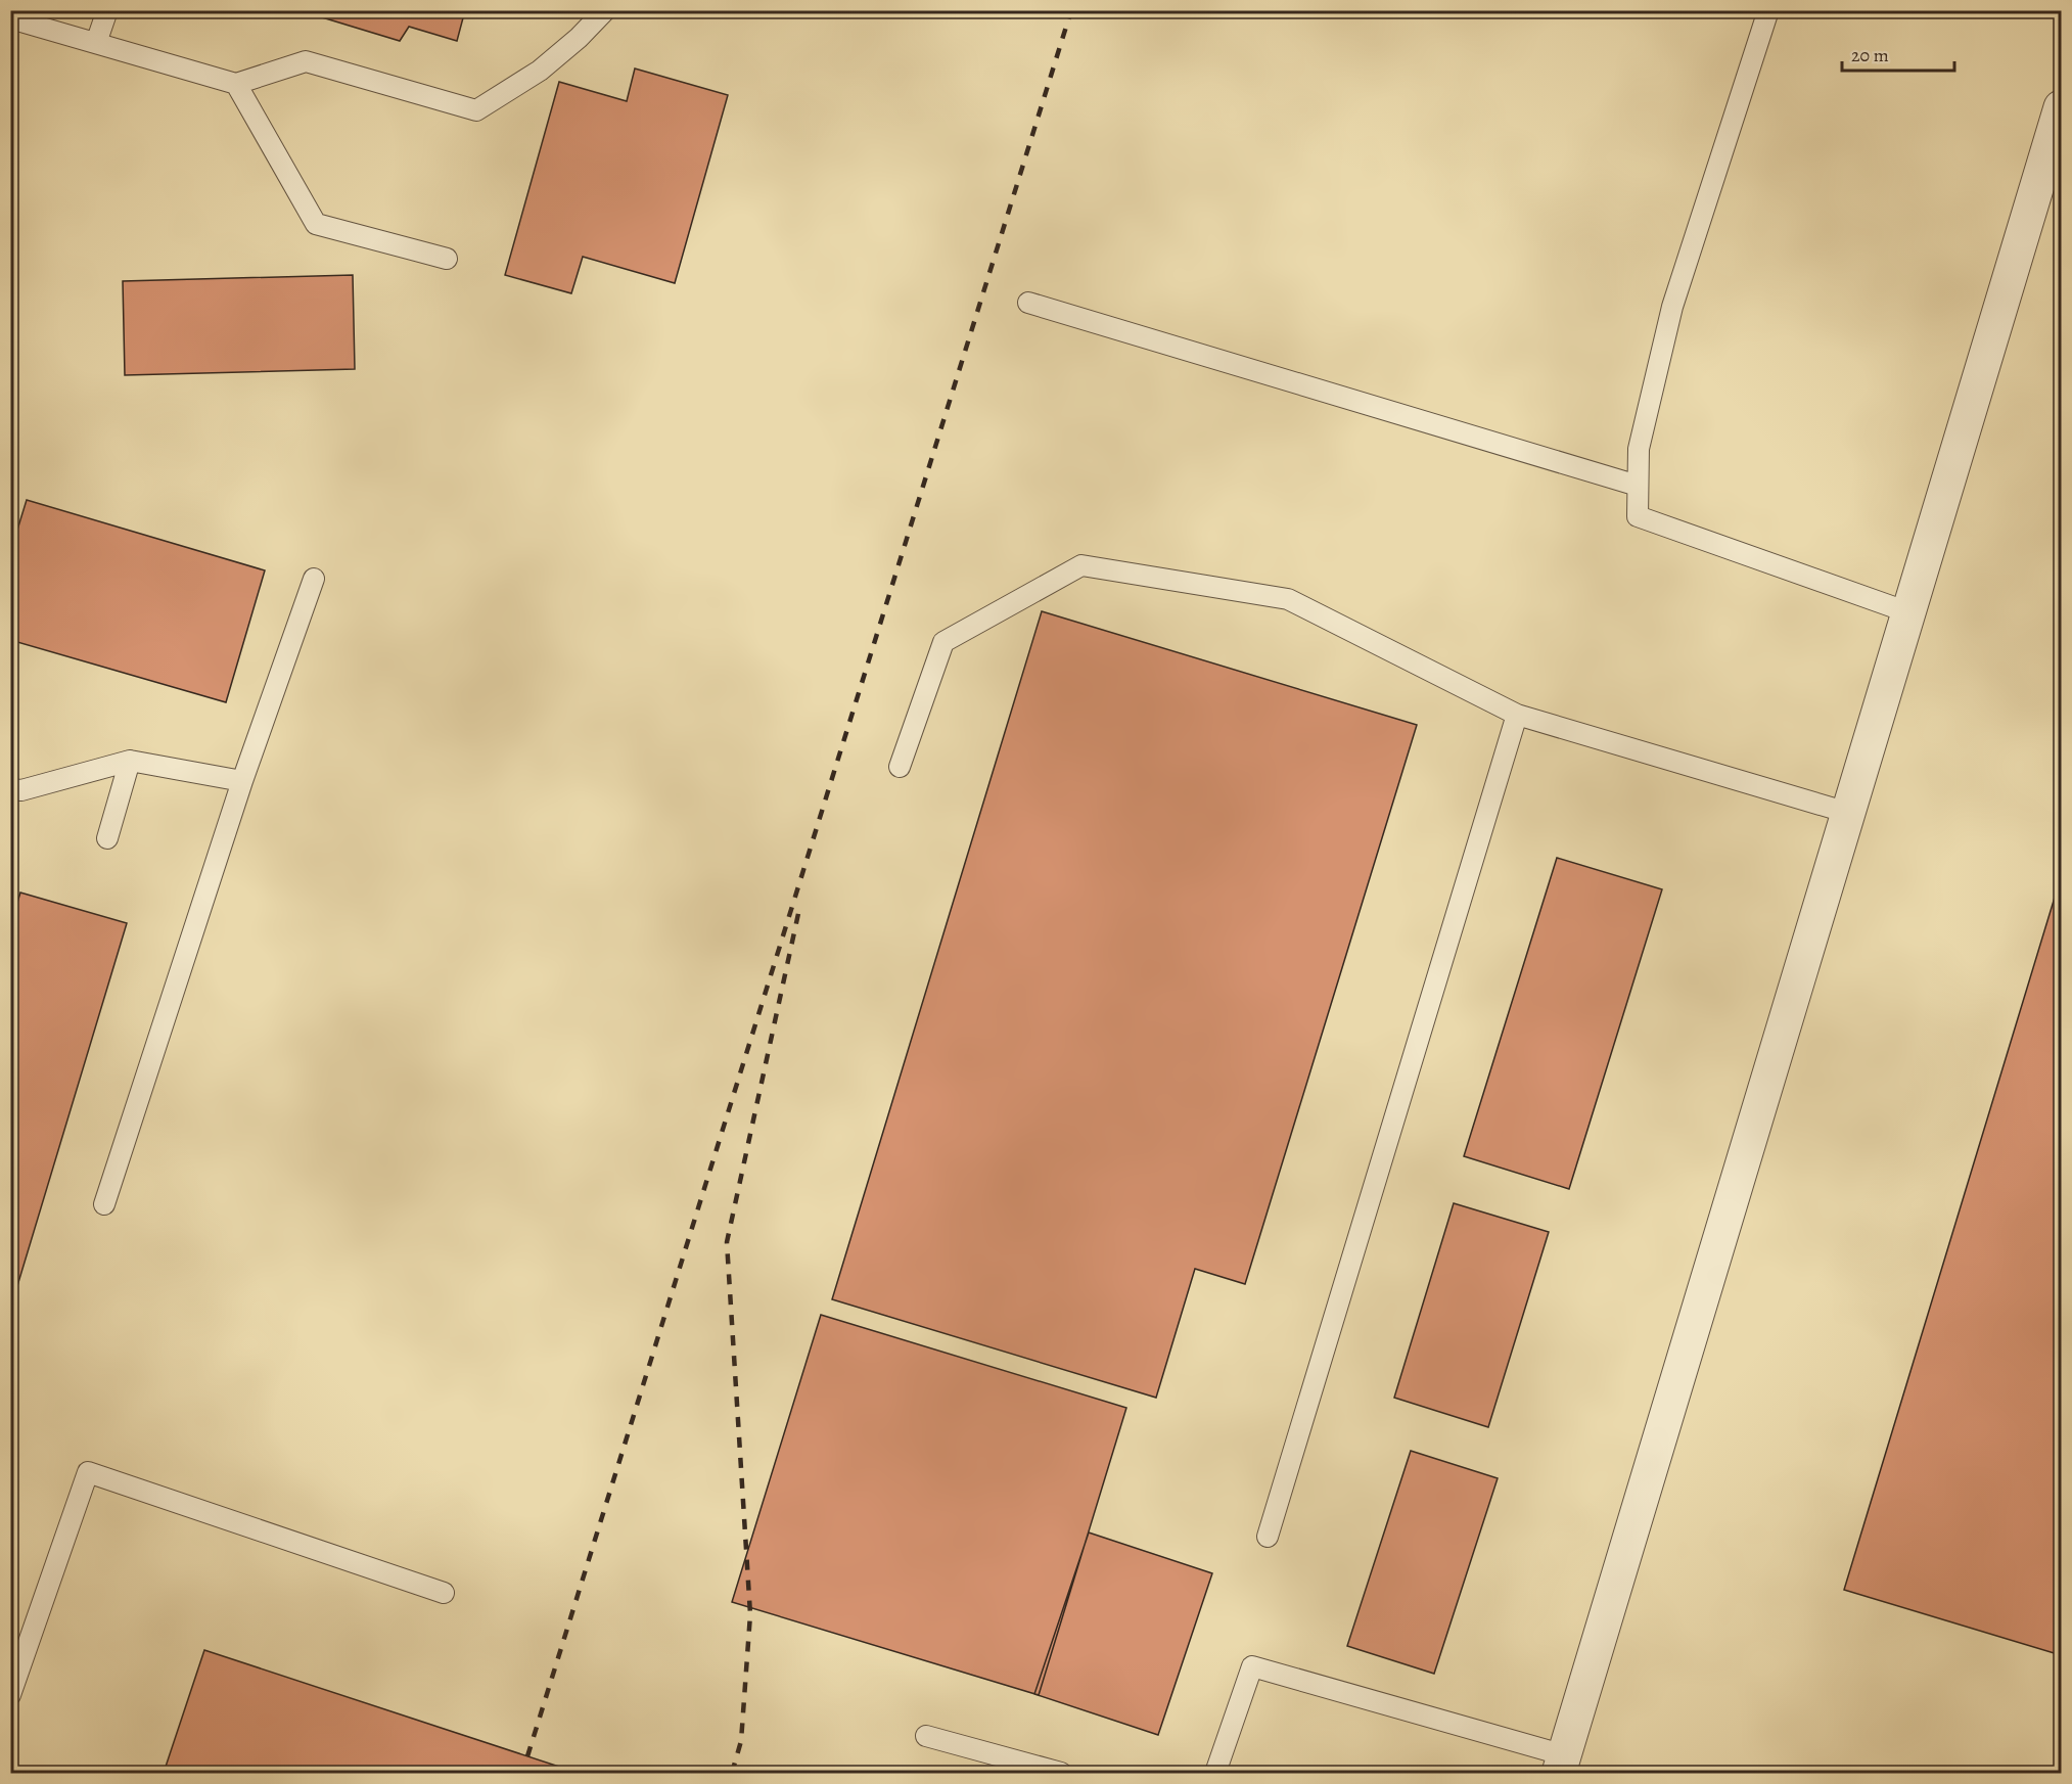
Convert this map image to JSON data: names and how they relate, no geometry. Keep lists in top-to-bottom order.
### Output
{
  "scale_bar": "20 m"
}
